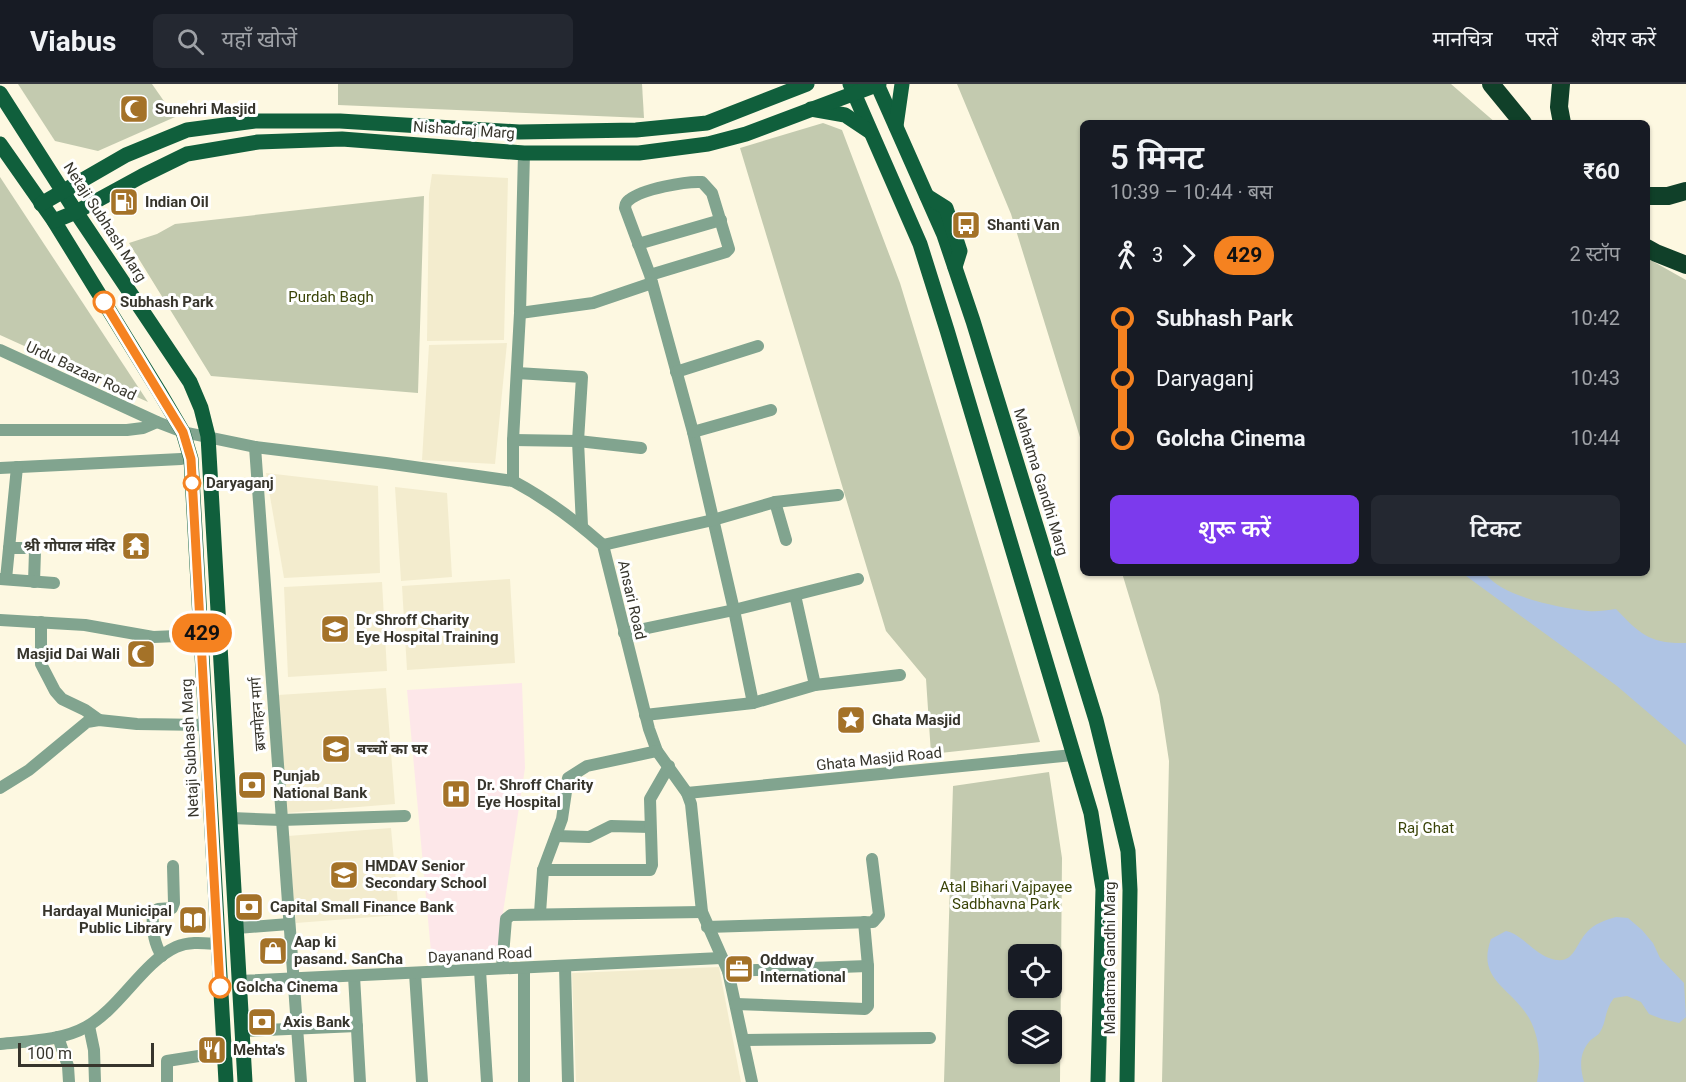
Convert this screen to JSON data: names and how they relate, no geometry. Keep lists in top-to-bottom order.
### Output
{
  "streets": {
    "main road": ["Nishadraj Marg", "Netaji Subhash Marg", "Mahatma Gandhi Marg"],
    "street": [
      "Urdu Bazaar Road",
      "Ansari Road",
      "ब्रजमोहन मार्ग",
      "Ghata Masjid Road",
      "Dayanand Road"
    ]
  },
  "crossings": [
    ["Nishadraj Marg", "Netaji Subhash Marg"],
    ["Nishadraj Marg", "Mahatma Gandhi Marg"],
    ["Netaji Subhash Marg", "Urdu Bazaar Road"],
    ["Netaji Subhash Marg", "Ansari Road"],
    ["Netaji Subhash Marg", "Dayanand Road"],
    ["Urdu Bazaar Road", "Ansari Road"],
    ["Mahatma Gandhi Marg", "Ghata Masjid Road"],
    ["Ansari Road", "ब्रजमोहन मार्ग"],
    ["Ansari Road", "Ghata Masjid Road"],
    ["Ansari Road", "Dayanand Road"],
    ["ब्रजमोहन मार्ग", "Dayanand Road"]
  ],
  "parks": ["Purdah Bagh", "Raj Ghat", "Atal Bihari Vajpayee Sadbhavna Park"],
  "places": {
    "mosque": ["Sunehri Masjid", "Masjid Dai Wali"],
    "fuel station": ["Indian Oil"],
    "bus stop": ["Shanti Van"],
    "other": ["Subhash Park", "Daryaganj", "Golcha Cinema"],
    "temple": ["श्री गोपाल मंदिर"],
    "school or university": ["Dr Shroff Charity Eye Hospital Training", "बच्चों का घर", "HMDAV Senior Secondary School"],
    "place": ["Ghata Masjid"],
    "bank": ["Punjab National Bank", "Capital Small Finance Bank", "Axis Bank"],
    "hospital": ["Dr. Shroff Charity Eye Hospital"],
    "library": ["Hardayal Municipal Public Library"],
    "shop": ["Aap ki pasand. SanCha"],
    "office": ["Oddway International"],
    "restaurant": ["Mehta's"]
  },
  "lines": ["bus line 429"],
  "scale_bar": "100 m",
  "page": {
    "header": "Viabus",
    "search": "यहाँ खोजें",
    "nav": ["मानचित्र", "परतें", "शेयर करें"],
    "on_map": "429",
    "heading": ["5 मिनट", "10:39 – 10:44 · बस", "₹60"],
    "legs": ["3", "429", "2 स्टॉप"],
    "list": [
      {
        "name": "Subhash Park",
        "value": "10:42"
      },
      {
        "name": "Daryaganj",
        "value": "10:43"
      },
      {
        "name": "Golcha Cinema",
        "value": "10:44"
      }
    ],
    "buttons": ["शुरू करें", "टिकट"],
    "scale": "100 m"
  }
}
